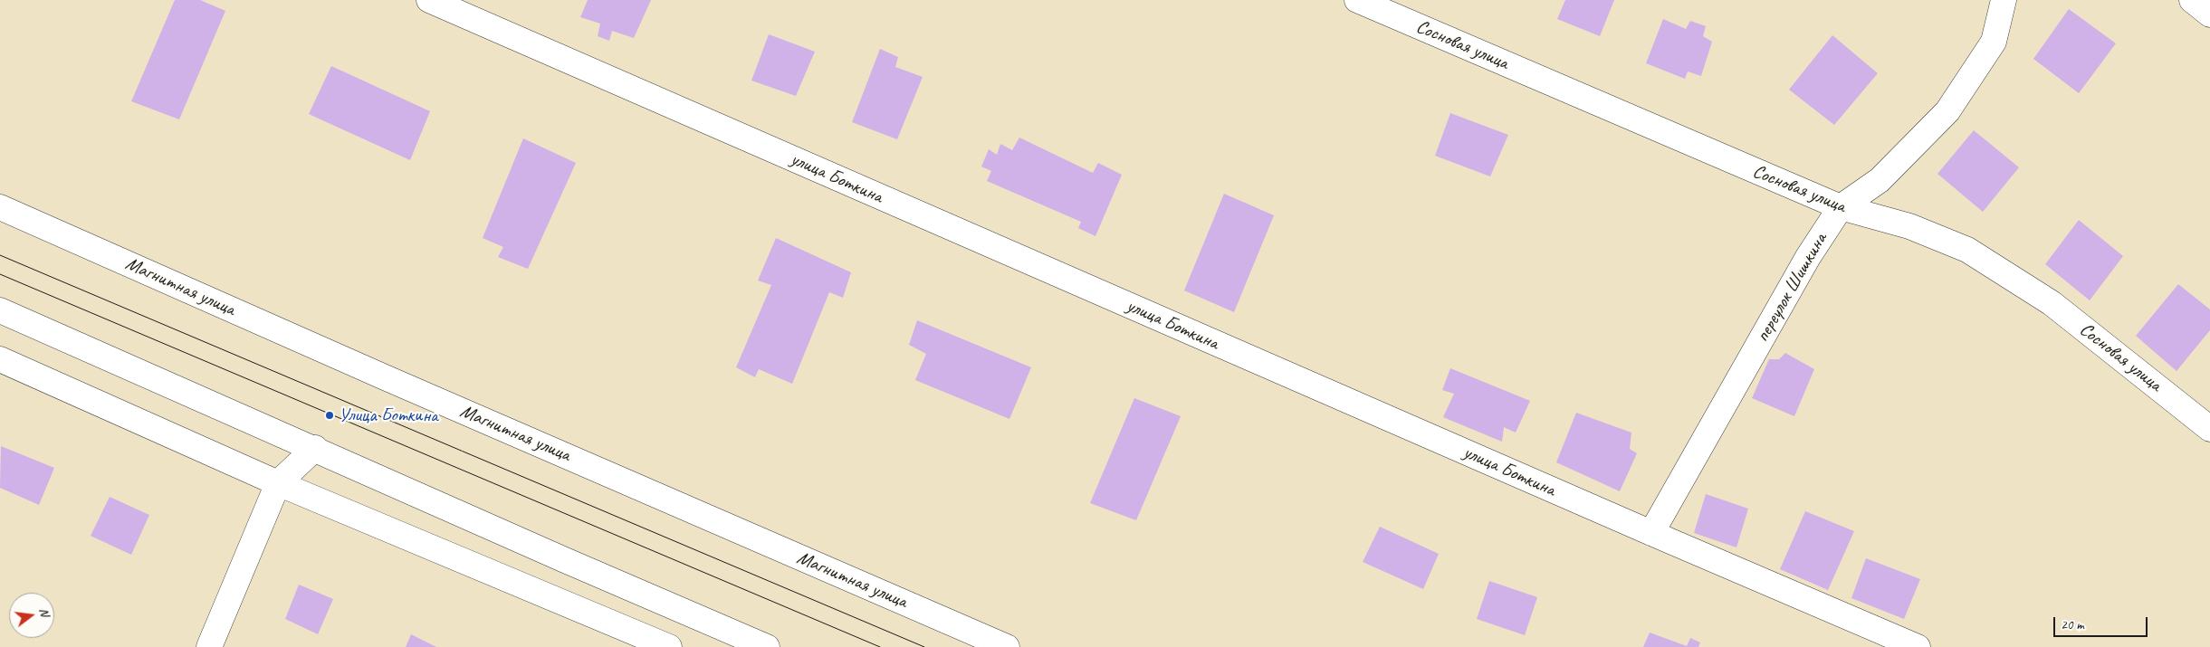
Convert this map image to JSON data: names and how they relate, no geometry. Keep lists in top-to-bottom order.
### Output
{
  "streets": {
    "street": [
      "Сосновая улица",
      "улица Боткина",
      "Магнитная улица",
      "переулок Шишкина"
    ]
  },
  "crossings": [
    ["Сосновая улица", "переулок Шишкина"],
    ["улица Боткина", "переулок Шишкина"]
  ],
  "places": ["Улица Боткина"],
  "scale_bar": "20 m",
  "north": "right"
}
